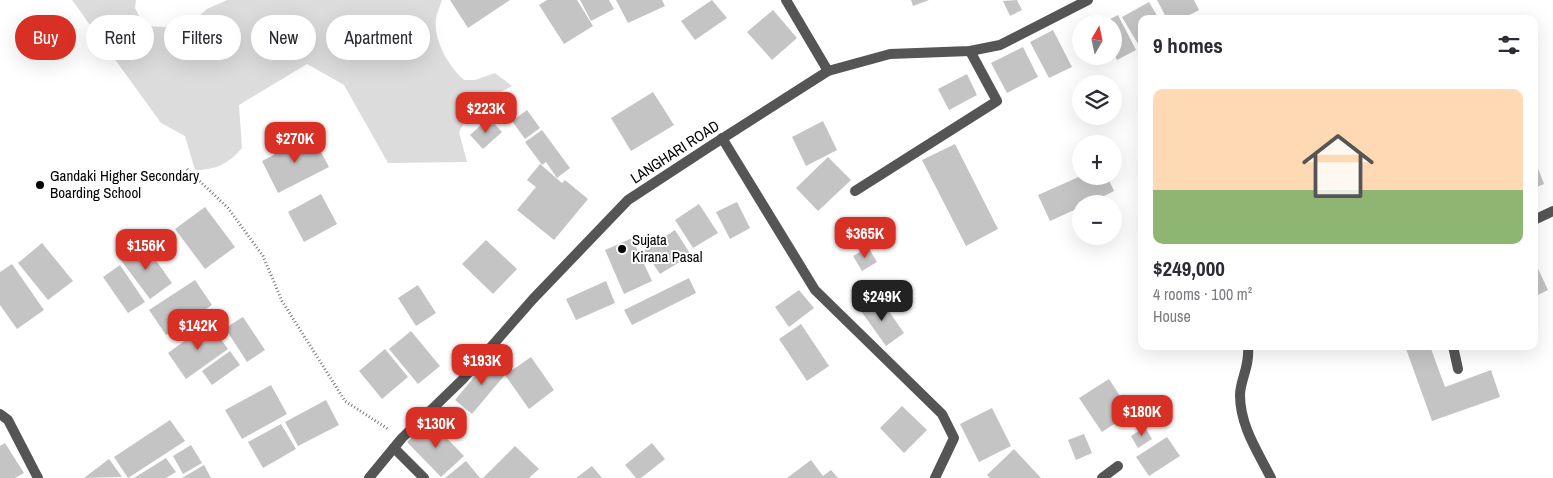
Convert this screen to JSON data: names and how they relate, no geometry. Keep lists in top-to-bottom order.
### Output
{
  "streets": {
    "street": ["LANGHARI ROAD"]
  },
  "places": ["Gandaki Higher Secondary Boarding School", "Sujata Kirana Pasal"],
  "north": "top",
  "page": {
    "map_buttons": ["+", "−"],
    "chip": [
      "Buy",
      "Rent",
      "Filters",
      "New",
      "Apartment"
    ],
    "heading": "9 homes",
    "list": [
      {
        "name": "$249,000",
        "note": "4 rooms · 100 m² · House"
      }
    ],
    "price": [
      "$223K",
      "$270K",
      "$365K",
      "$156K",
      "$249K",
      "$142K",
      "$193K",
      "$180K",
      "$130K"
    ]
  }
}
